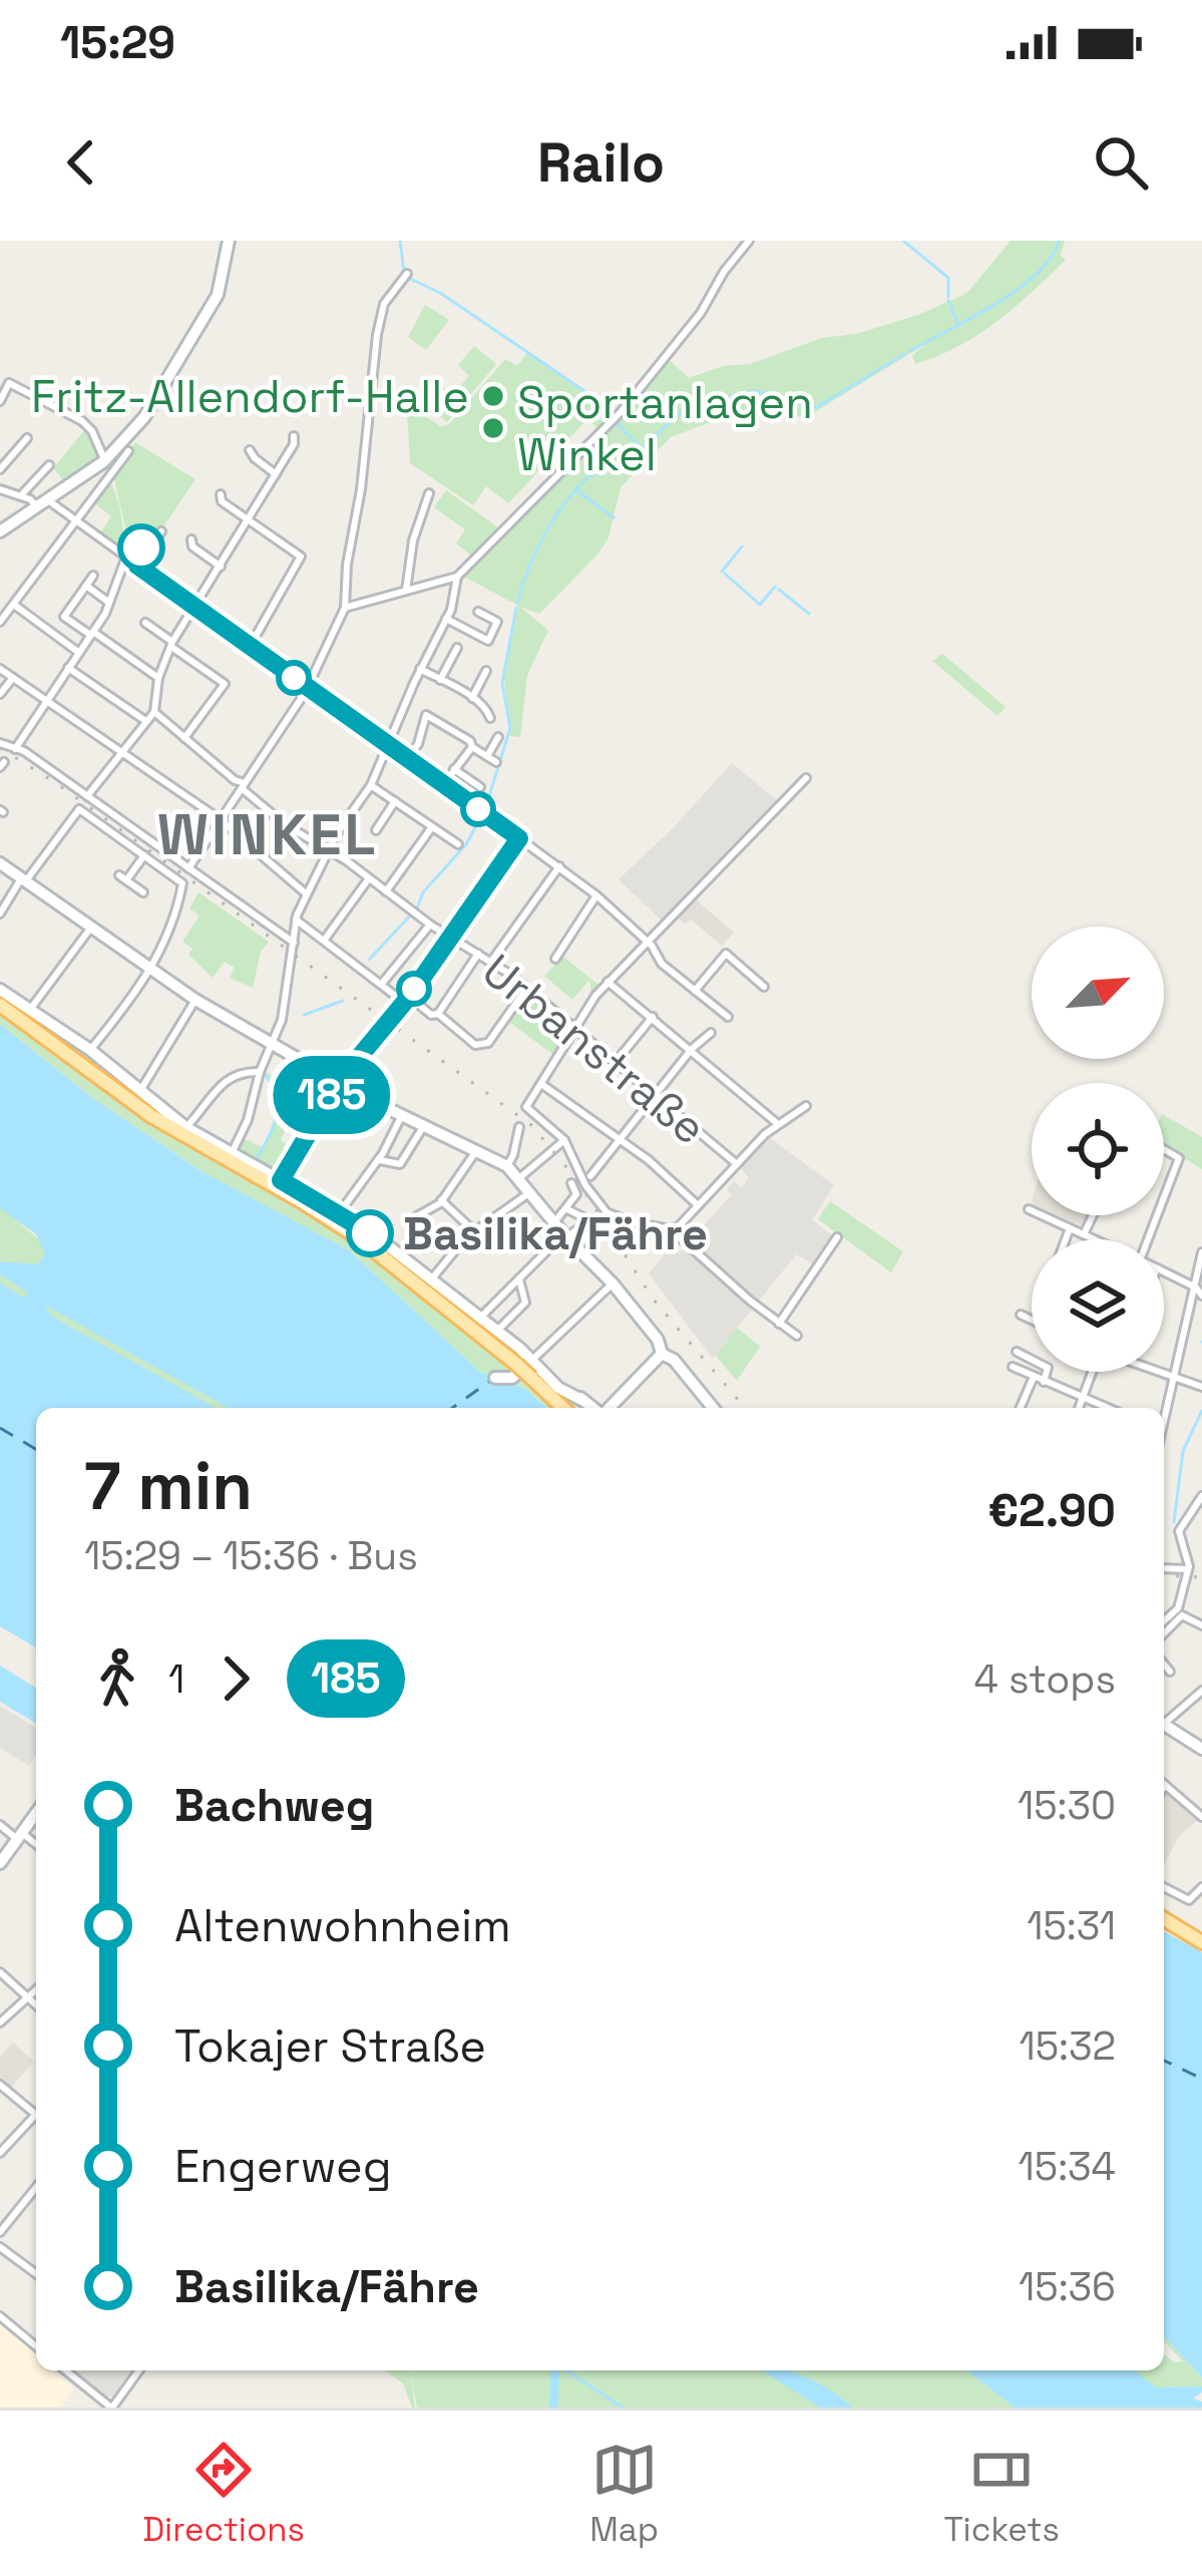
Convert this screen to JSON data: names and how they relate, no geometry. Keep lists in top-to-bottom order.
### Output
{
  "streets": {
    "street": ["Urbanstraße"]
  },
  "districts": ["WINKEL"],
  "places": ["Fritz-Allendorf-Halle", "Sportanlagen Winkel", "Basilika/Fähre"],
  "lines": ["bus line 185"],
  "north": "top right",
  "page": {
    "status": "15:29",
    "header": "Railo",
    "on_map": "185",
    "heading": ["7 min", "15:29 – 15:36 · Bus", "€2.90"],
    "legs": ["1", "185", "4 stops"],
    "list": [
      {
        "name": "Bachweg",
        "value": "15:30"
      },
      {
        "name": "Altenwohnheim",
        "value": "15:31"
      },
      {
        "name": "Tokajer Straße",
        "value": "15:32"
      },
      {
        "name": "Engerweg",
        "value": "15:34"
      },
      {
        "name": "Basilika/Fähre",
        "value": "15:36"
      }
    ],
    "tabs": ["Directions", "Map", "Tickets"]
  }
}
